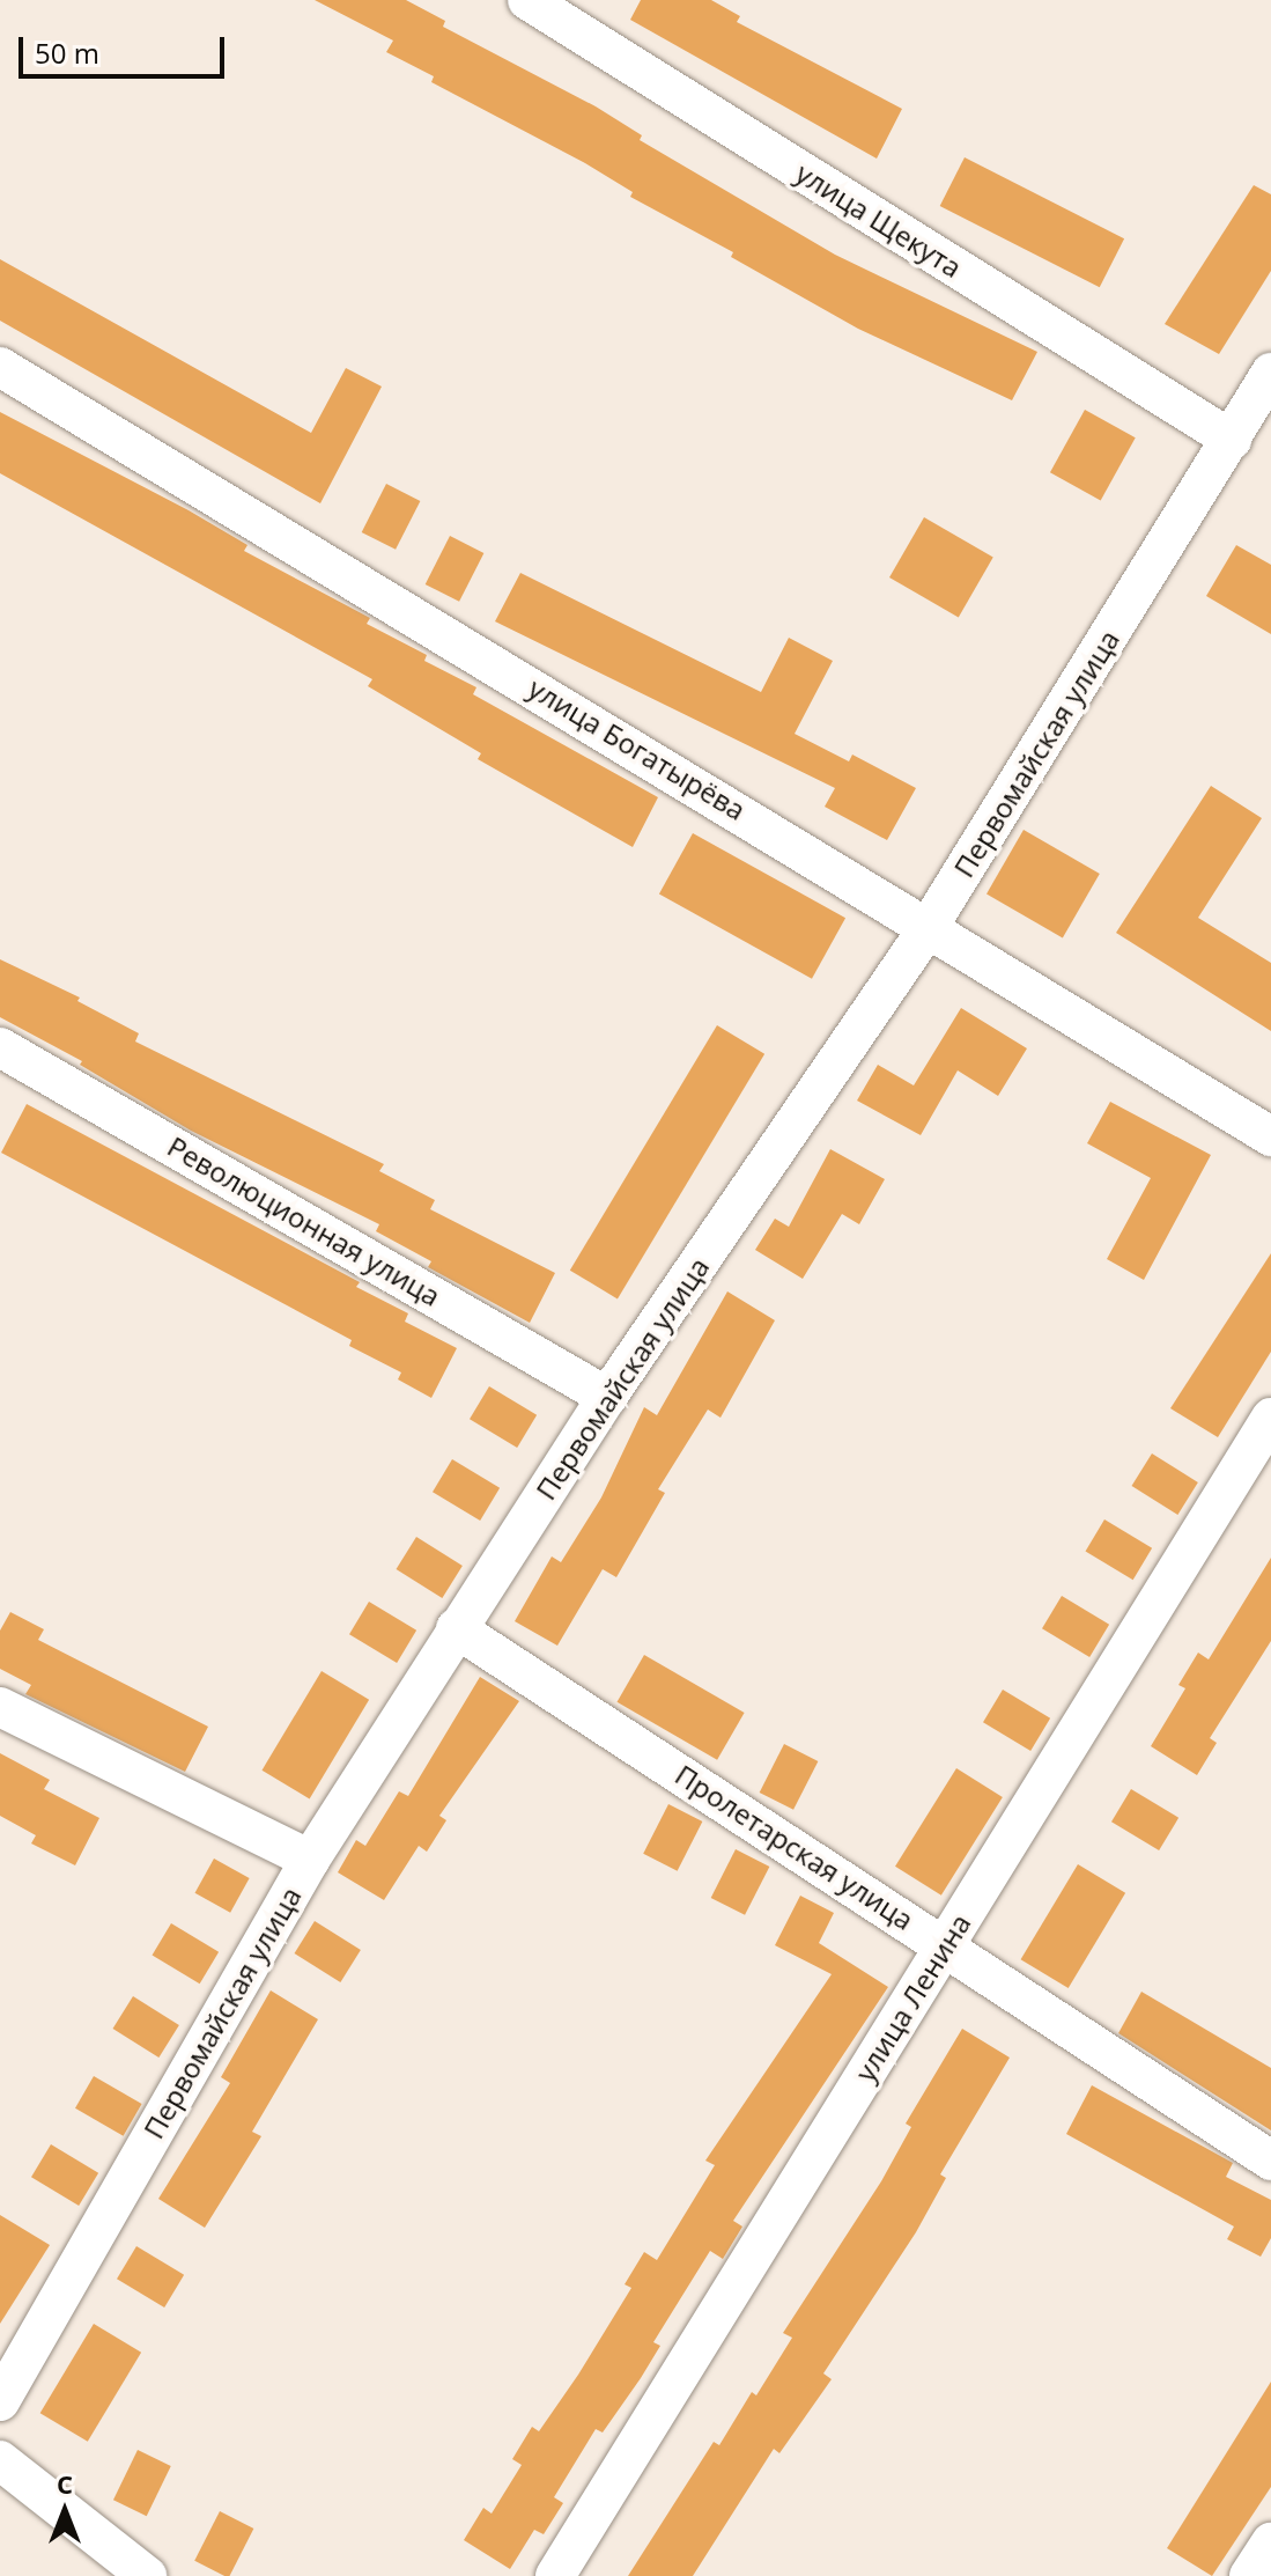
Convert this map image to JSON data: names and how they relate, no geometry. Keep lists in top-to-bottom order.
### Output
{
  "streets": {
    "street": [
      "улица Щекута",
      "улица Богатырёва",
      "Первомайская улица",
      "Революционная улица",
      "Пролетарская улица",
      "улица Ленина"
    ]
  },
  "crossings": [
    ["улица Щекута", "Первомайская улица"],
    ["улица Богатырёва", "Первомайская улица"],
    ["Первомайская улица", "Революционная улица"],
    ["Первомайская улица", "Пролетарская улица"],
    ["Пролетарская улица", "улица Ленина"]
  ],
  "scale_bar": "50 m",
  "north": "top"
}
